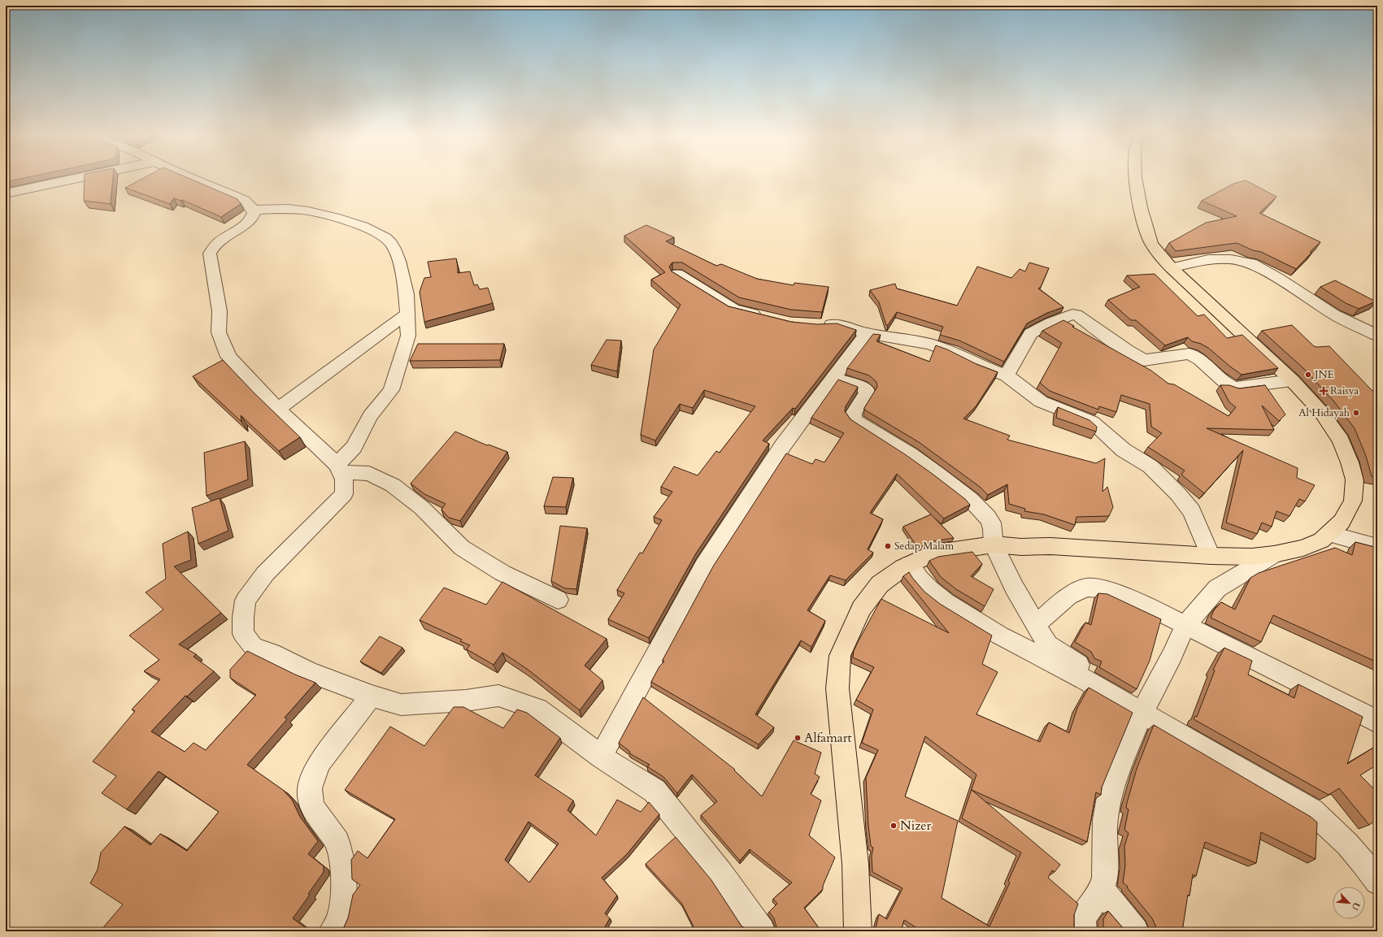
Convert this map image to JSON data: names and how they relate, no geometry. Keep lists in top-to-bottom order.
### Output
{
  "places": {
    "other": [
      "JNE",
      "Al Hidayah",
      "Sedap Malam",
      "Alfamart",
      "Nizer"
    ],
    "health": ["Raisya"]
  },
  "north": "bottom right"
}
